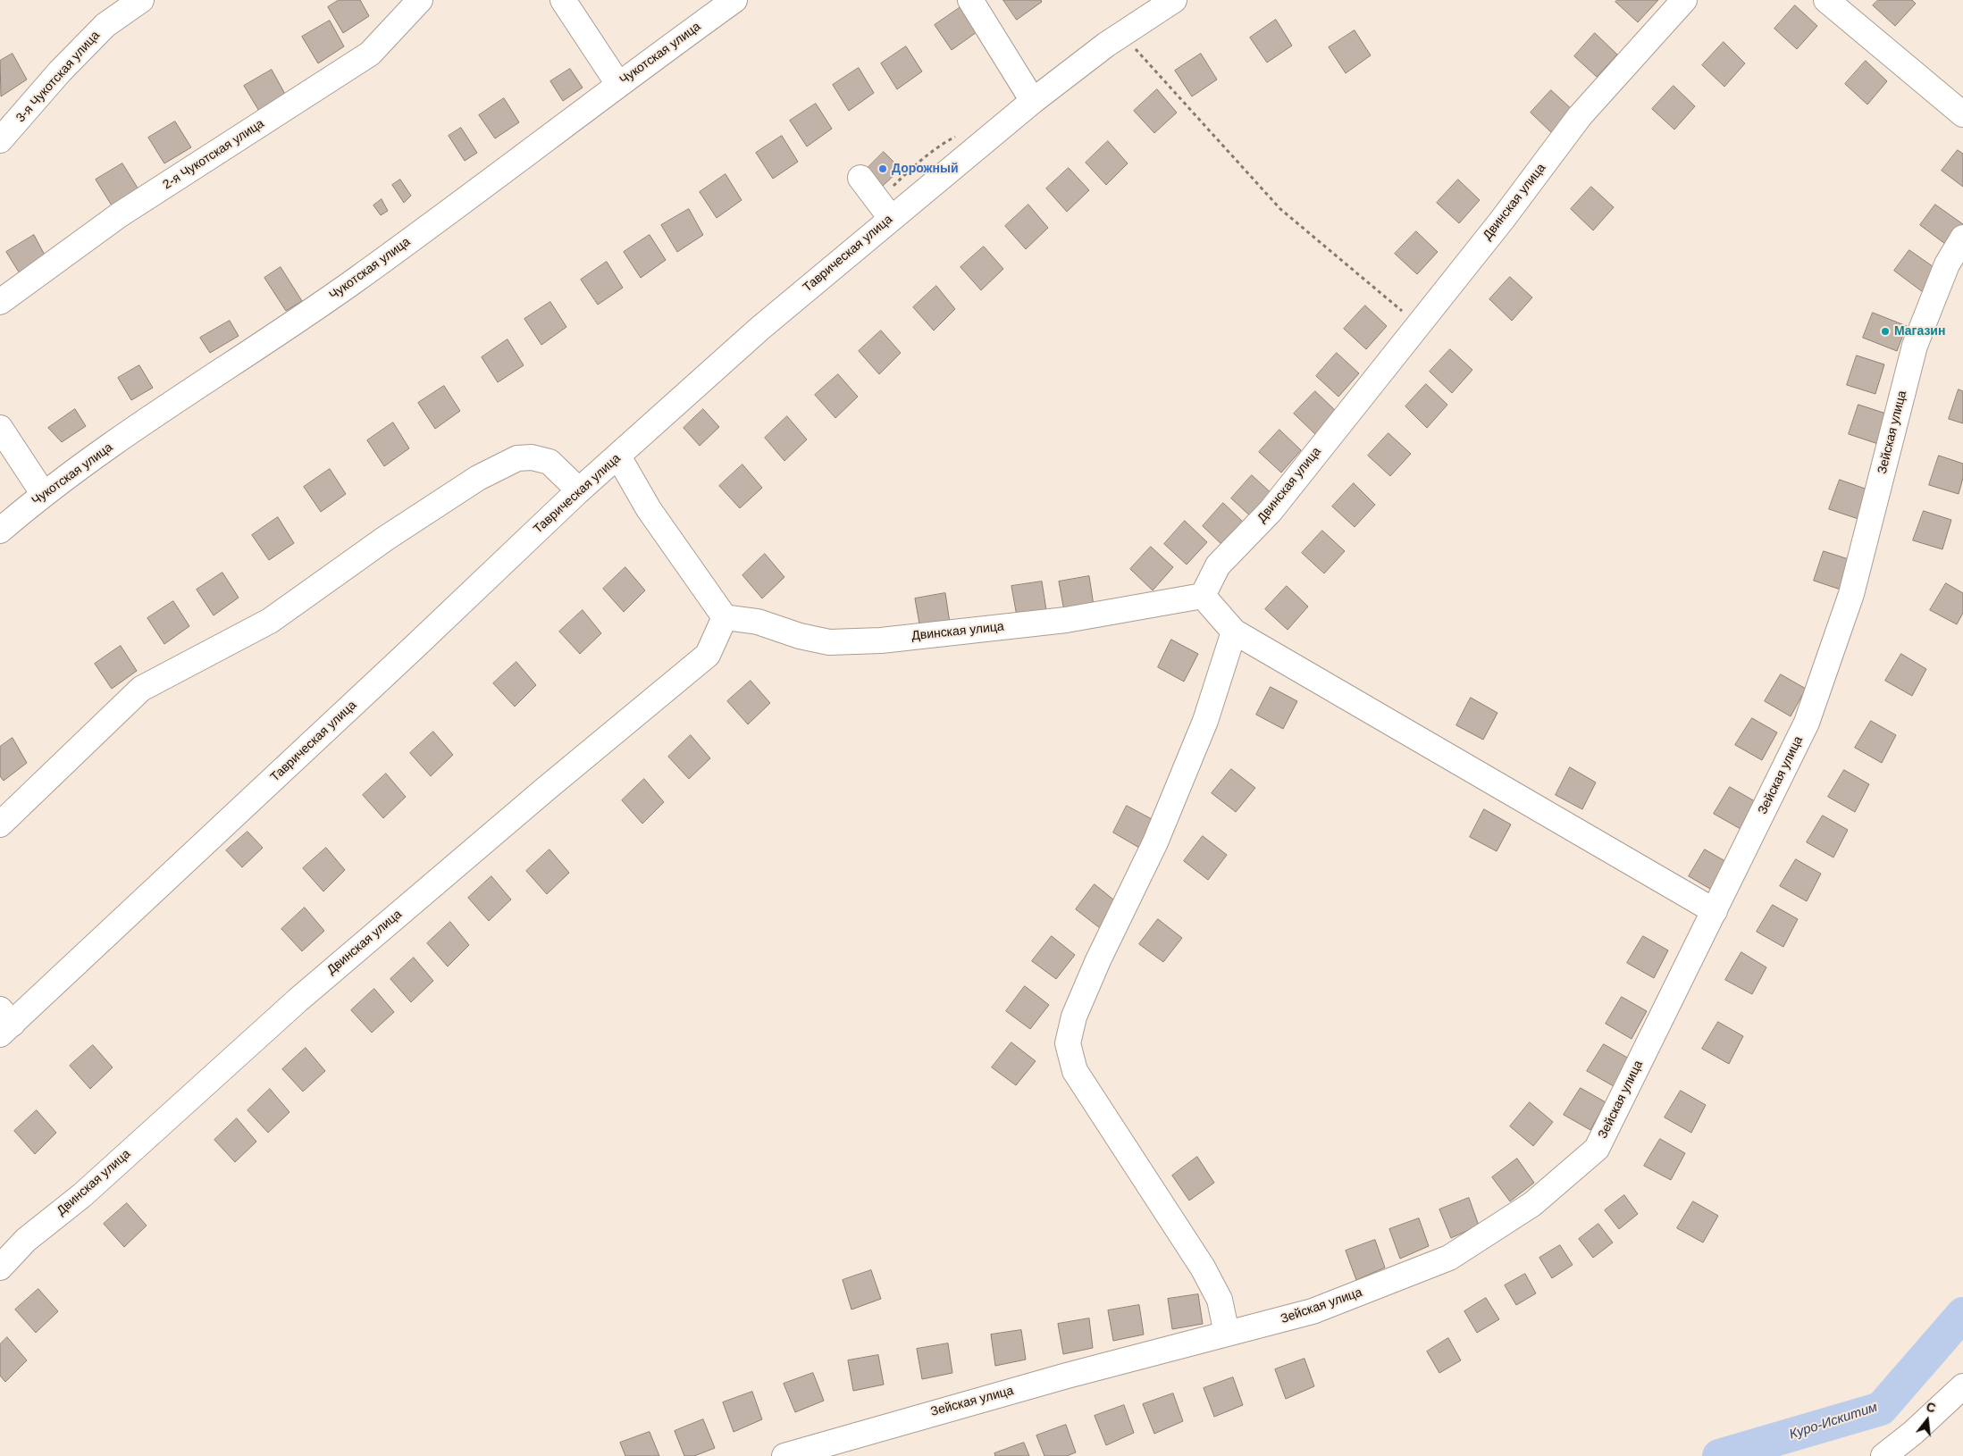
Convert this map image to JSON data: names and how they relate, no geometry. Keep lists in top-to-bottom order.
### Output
{
  "streets": {
    "street": [
      "Чукотская улица",
      "3-я Чукотская улица",
      "2-я Чукотская улица",
      "Двинская улица",
      "Таврическая улица",
      "Зейская улица"
    ]
  },
  "water": ["Куро-Искитим"],
  "places": ["Дорожный", "Магазин"],
  "north": "top"
}
